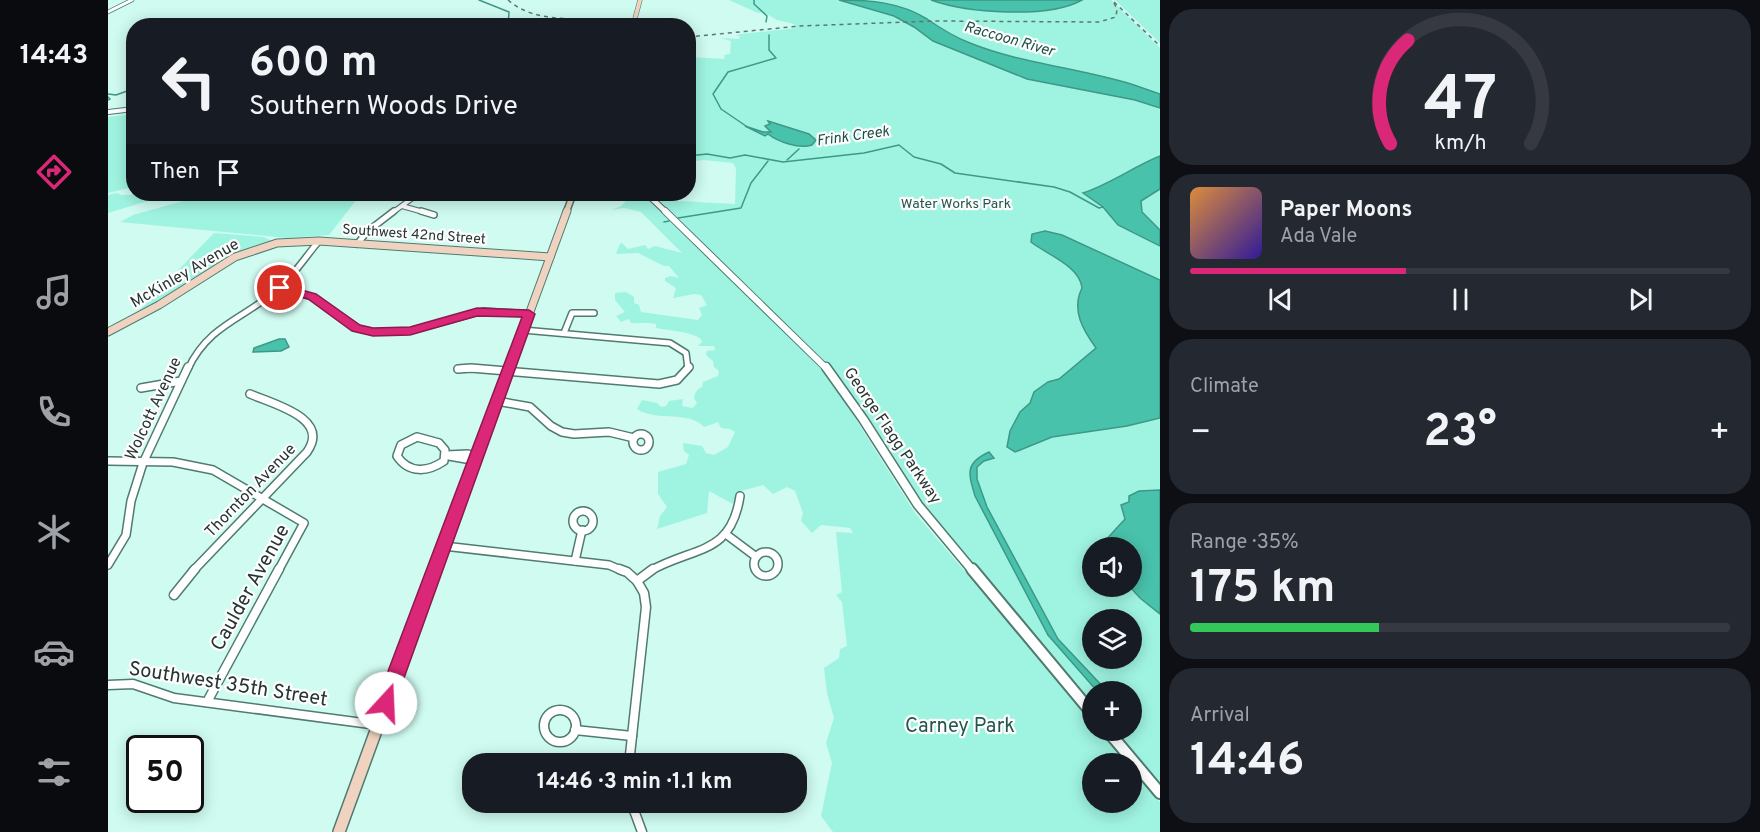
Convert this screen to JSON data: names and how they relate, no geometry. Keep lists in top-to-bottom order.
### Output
{
  "streets": {
    "main road": ["Southwest 42nd Street", "McKinley Avenue"],
    "street": [
      "Wolcott Avenue",
      "George Flagg Parkway",
      "Thornton Avenue",
      "Caulder Avenue",
      "Southwest 35th Street"
    ]
  },
  "crossings": [
    ["Southwest 42nd Street", "McKinley Avenue"],
    ["Southwest 42nd Street", "Wolcott Avenue"],
    ["Thornton Avenue", "Caulder Avenue"],
    ["Caulder Avenue", "Southwest 35th Street"]
  ],
  "water": ["Raccoon River", "Frink Creek"],
  "parks": ["Water Works Park", "Carney Park"],
  "page": {
    "tabs": "14:43",
    "turn": ["600 m", "Southern Woods Drive"],
    "then": "Then",
    "song": ["Paper Moons", "Ada Vale"],
    "tile": [
      "Climate",
      ["Range · 35%", "175 km"],
      ["Arrival", "14:46"]
    ],
    "heat": ["−", "23°", "+"],
    "map_buttons": ["+", "−"],
    "limit": "50",
    "trip": "14:46 · 3 min · 1.1 km",
    "gauge": ["47", "km/h"]
  }
}
